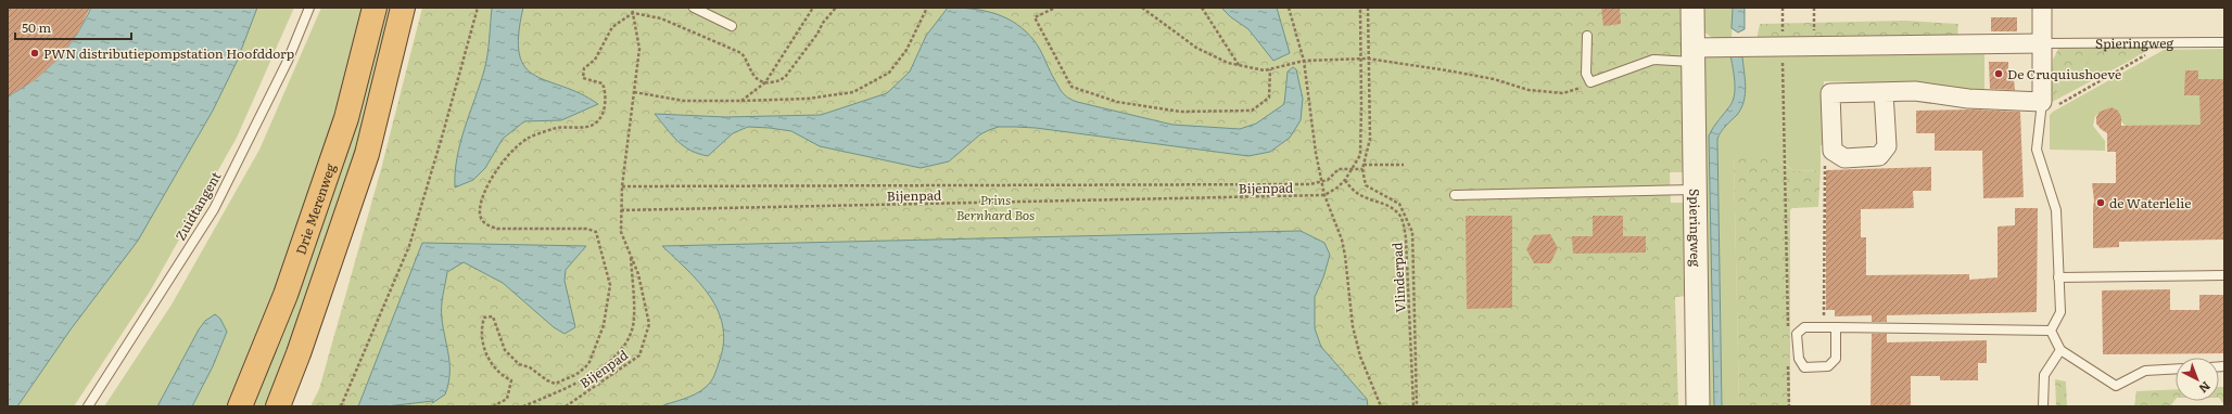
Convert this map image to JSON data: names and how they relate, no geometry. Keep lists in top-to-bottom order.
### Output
{
  "streets": {
    "highway": ["Drie Merenweg"],
    "street": ["Spieringweg"],
    "lane": ["Zuidtangent"],
    "path": ["Bijenpad", "Vlinderpad"]
  },
  "parks": ["Prins Bernhard Bos"],
  "places": ["PWN distributiepompstation Hoofddorp", "De Cruquiushoeve", "de Waterlelie"],
  "scale_bar": "50 m",
  "north": "bottom right"
}
